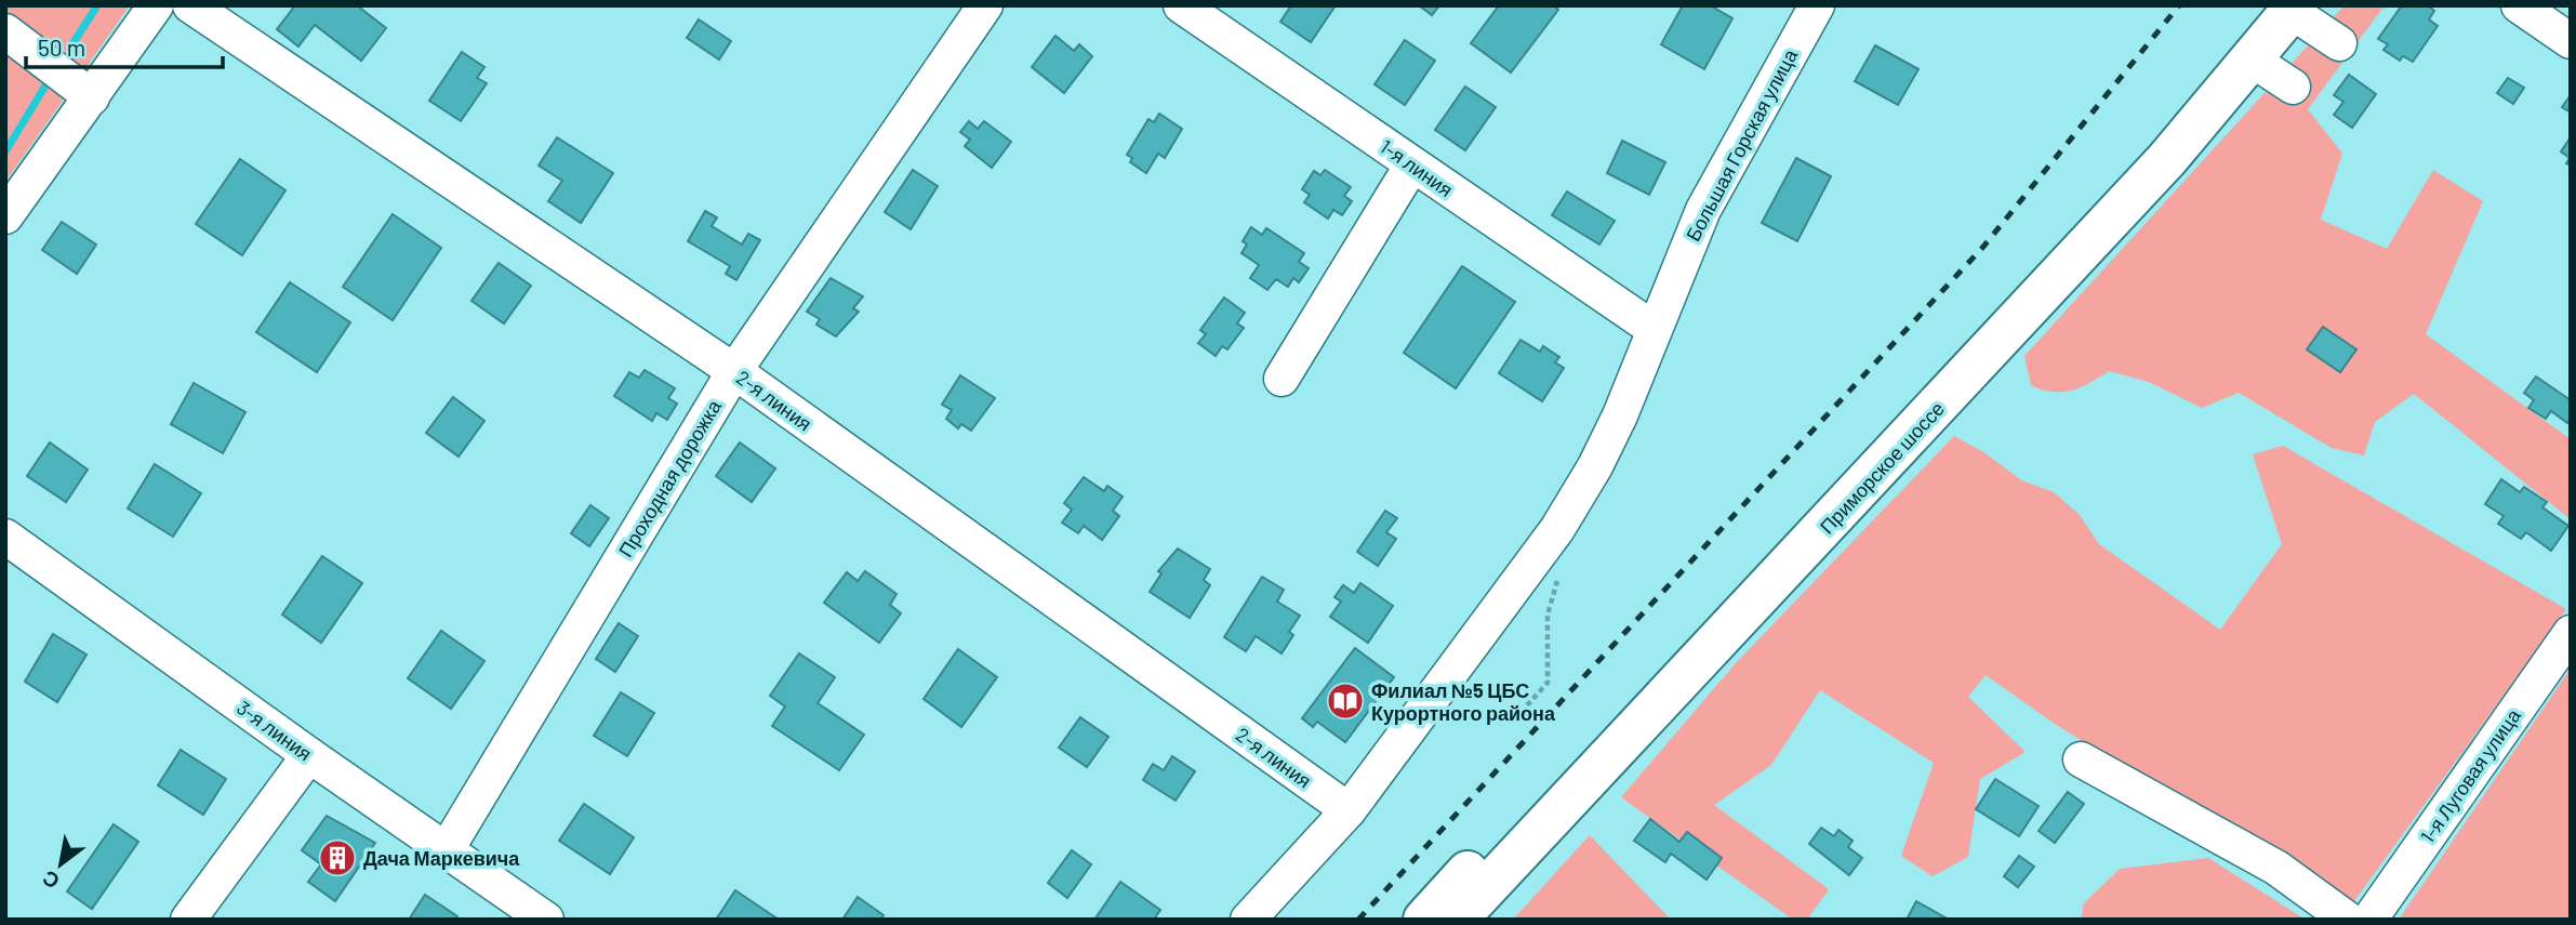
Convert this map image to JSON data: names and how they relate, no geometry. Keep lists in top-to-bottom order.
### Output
{
  "streets": {
    "highway": ["Приморское шоссе"],
    "street": [
      "Большая Горская улица",
      "1-я линия",
      "2-я линия",
      "Проходная дорожка",
      "3-я линия",
      "1-я Луговая улица"
    ]
  },
  "crossings": [
    ["Большая Горская улица", "1-я линия"],
    ["Большая Горская улица", "2-я линия"],
    ["2-я линия", "Проходная дорожка"],
    ["Проходная дорожка", "3-я линия"]
  ],
  "places": {
    "library": ["Филиал №5 ЦБС Курортного района"],
    "building": ["Дача Маркевича"]
  },
  "scale_bar": "50 m",
  "north": "bottom left"
}
